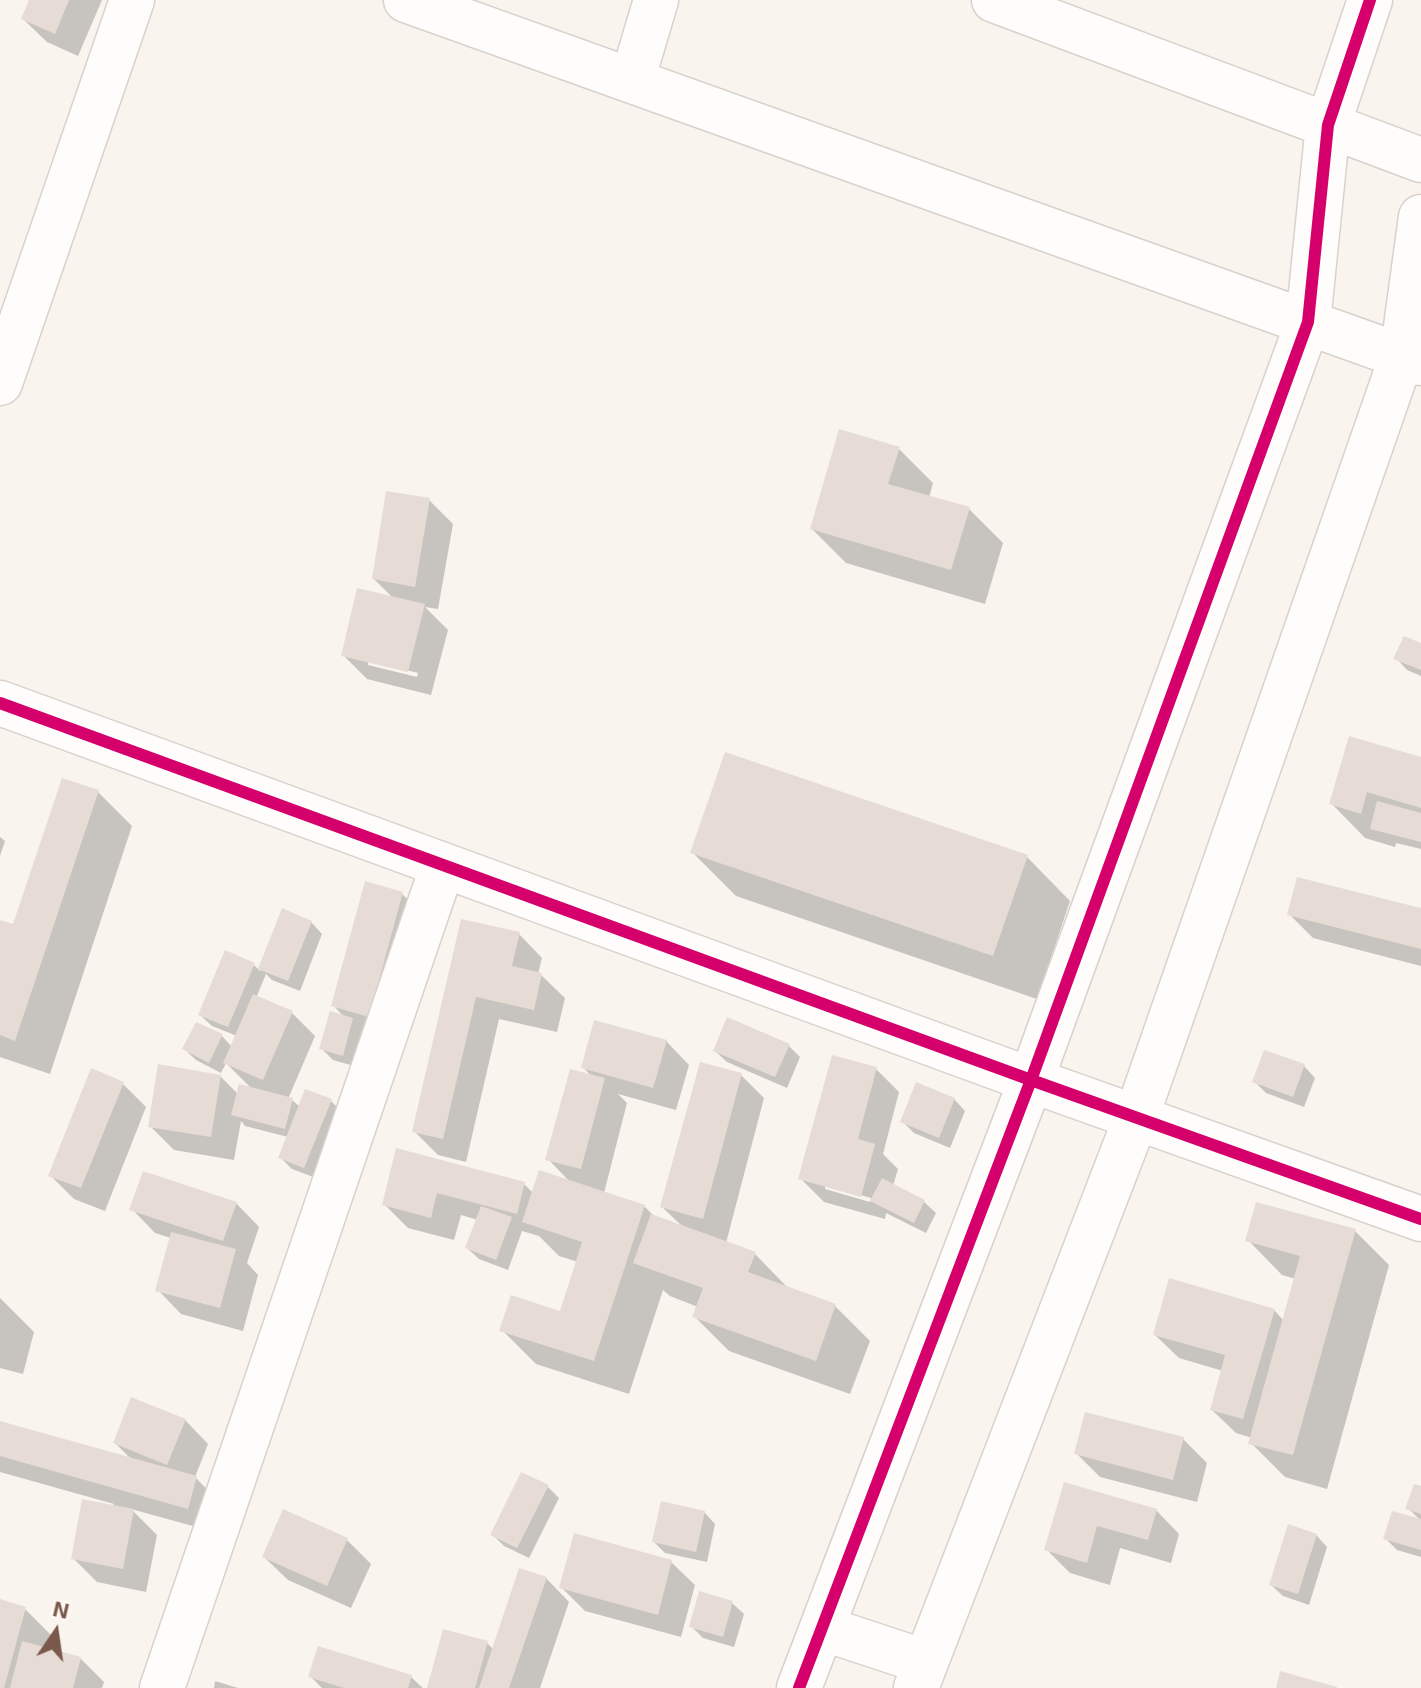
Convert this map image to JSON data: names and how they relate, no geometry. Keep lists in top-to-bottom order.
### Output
{
  "north": "top"
}
